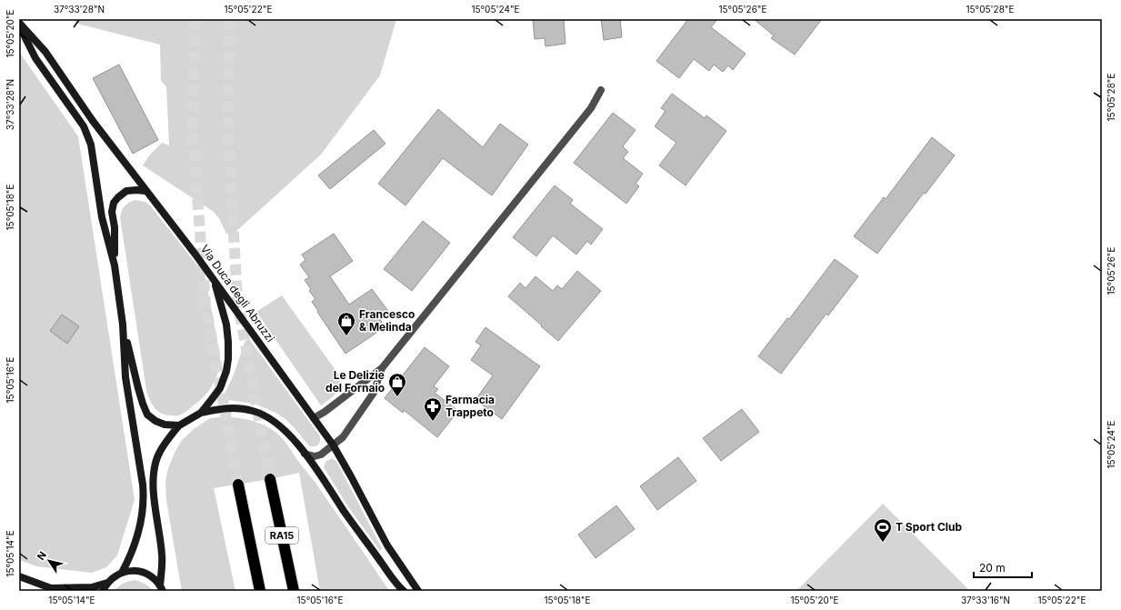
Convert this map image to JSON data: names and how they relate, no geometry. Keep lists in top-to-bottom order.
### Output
{
  "streets": {
    "highway": ["RA15"],
    "main road": ["Via Duca degli Abruzzi"]
  },
  "places": {
    "shop": ["Francesco & Melinda", "Le Delizie del Fornaio"],
    "pharmacy": ["Farmacia Trappeto"],
    "sports": ["T Sport Club"]
  },
  "scale_bar": "20 m",
  "north": "top left",
  "coordinates": [
    "37°33'28\"N",
    "15°05'22\"E",
    "15°05'24\"E",
    "15°05'26\"E",
    "15°05'28\"E",
    "15°05'20\"E",
    "15°05'18\"E",
    "15°05'16\"E",
    "15°05'14\"E",
    "37°33'16\"N"
  ]
}
